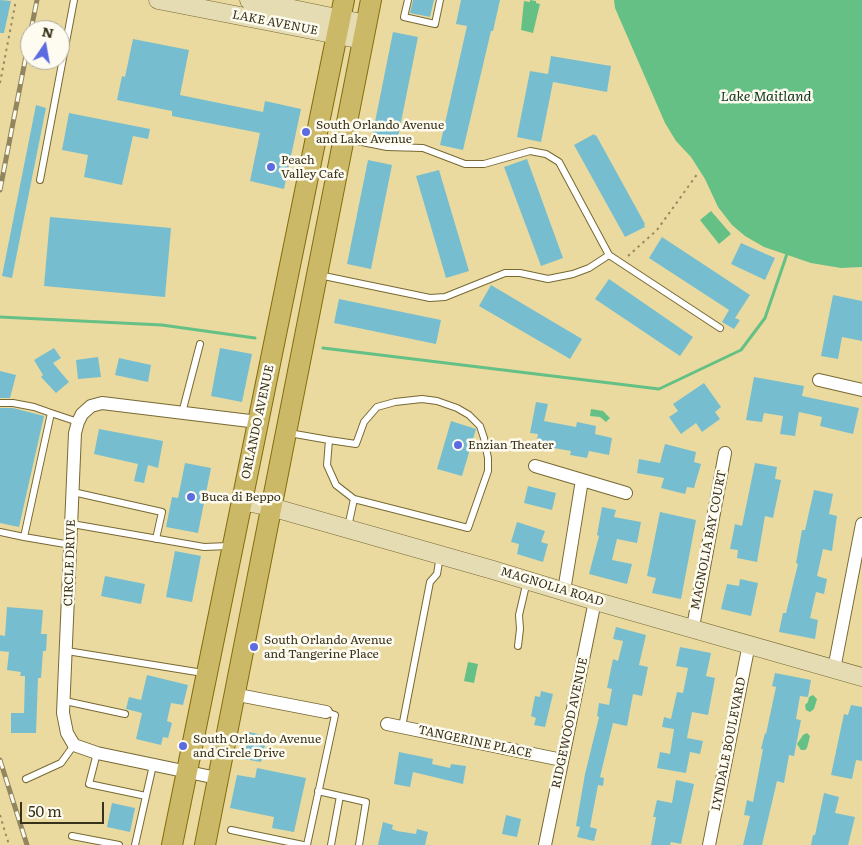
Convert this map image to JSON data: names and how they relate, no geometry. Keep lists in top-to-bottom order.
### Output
{
  "streets": {
    "main road": ["ORLANDO AVENUE"],
    "street": [
      "LAKE AVENUE",
      "MAGNOLIA BAY COURT",
      "CIRCLE DRIVE",
      "MAGNOLIA ROAD",
      "RIDGEWOOD AVENUE",
      "TANGERINE PLACE",
      "LYNDALE BOULEVARD"
    ]
  },
  "crossings": [
    ["LAKE AVENUE", "ORLANDO AVENUE"],
    ["ORLANDO AVENUE", "MAGNOLIA ROAD"],
    ["MAGNOLIA BAY COURT", "MAGNOLIA ROAD"],
    ["MAGNOLIA ROAD", "RIDGEWOOD AVENUE"],
    ["MAGNOLIA ROAD", "LYNDALE BOULEVARD"],
    ["RIDGEWOOD AVENUE", "TANGERINE PLACE"]
  ],
  "water": ["Lake Maitland"],
  "places": [
    "South Orlando Avenue and Lake Avenue",
    "Peach Valley Cafe",
    "Enzian Theater",
    "Buca di Beppo",
    "South Orlando Avenue and Tangerine Place",
    "South Orlando Avenue and Circle Drive"
  ],
  "scale_bar": "50 m",
  "north": "top"
}
